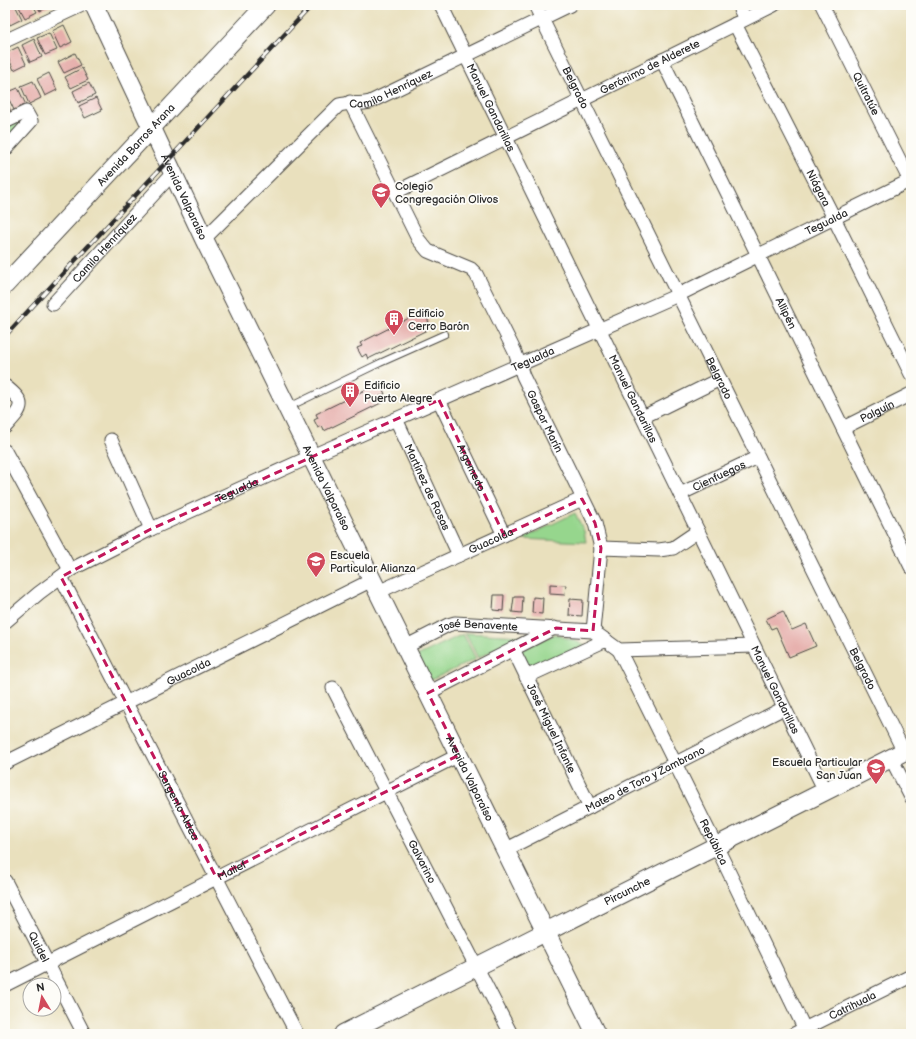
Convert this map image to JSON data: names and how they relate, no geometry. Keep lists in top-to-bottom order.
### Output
{
  "streets": {
    "main road": ["Avenida Barros Arana", "Avenida Valparaíso", "Pircunche"],
    "street": [
      "Gerónimo de Alderete",
      "Camilo Henríquez",
      "Belgrado",
      "Quitratúe",
      "Manuel Gandarillas",
      "Niágara",
      "Tegualda",
      "Allipén",
      "Palguín",
      "Gaspar Marín",
      "Argomedo",
      "Cienfuegos",
      "Martínez de Rosas",
      "Guacolda",
      "José Benavente",
      "José Miguel Infante",
      "Mateo de Toro y Zambrano",
      "Sargento Aldea",
      "República",
      "Galvarino",
      "Mailef",
      "Quidel",
      "Catrihuala"
    ]
  },
  "crossings": [
    ["Gerónimo de Alderete", "Belgrado"],
    ["Gerónimo de Alderete", "Manuel Gandarillas"],
    ["Gerónimo de Alderete", "Niágara"],
    ["Gerónimo de Alderete", "Allipén"],
    ["Gerónimo de Alderete", "Gaspar Marín"],
    ["Camilo Henríquez", "Belgrado"],
    ["Camilo Henríquez", "Manuel Gandarillas"],
    ["Camilo Henríquez", "Avenida Valparaíso"],
    ["Belgrado", "Tegualda"],
    ["Belgrado", "Cienfuegos"],
    ["Belgrado", "Pircunche"],
    ["Quitratúe", "Tegualda"],
    ["Manuel Gandarillas", "Tegualda"],
    ["Manuel Gandarillas", "Cienfuegos"],
    ["Manuel Gandarillas", "Mateo de Toro y Zambrano"],
    ["Manuel Gandarillas", "Pircunche"],
    ["Avenida Barros Arana", "Avenida Valparaíso"],
    ["Niágara", "Tegualda"],
    ["Avenida Valparaíso", "Tegualda"],
    ["Avenida Valparaíso", "Guacolda"],
    ["Avenida Valparaíso", "José Benavente"],
    ["Avenida Valparaíso", "Mateo de Toro y Zambrano"],
    ["Avenida Valparaíso", "Mailef"],
    ["Avenida Valparaíso", "Pircunche"],
    ["Tegualda", "Allipén"],
    ["Tegualda", "Gaspar Marín"],
    ["Tegualda", "Argomedo"],
    ["Tegualda", "Martínez de Rosas"],
    ["Tegualda", "Sargento Aldea"],
    ["Allipén", "Palguín"],
    ["Gaspar Marín", "Guacolda"],
    ["Gaspar Marín", "José Benavente"],
    ["Argomedo", "Guacolda"],
    ["Martínez de Rosas", "Guacolda"],
    ["Guacolda", "Sargento Aldea"],
    ["José Benavente", "José Miguel Infante"],
    ["José Miguel Infante", "Mateo de Toro y Zambrano"],
    ["Mateo de Toro y Zambrano", "República"],
    ["Sargento Aldea", "Mailef"],
    ["República", "Pircunche"],
    ["República", "Catrihuala"],
    ["Galvarino", "Mailef"],
    ["Galvarino", "Pircunche"],
    ["Mailef", "Quidel"]
  ],
  "places": {
    "school or university": ["Colegio Congregación Olivos", "Escuela Particular Alianza", "Escuela Particular San Juan"],
    "building": ["Edificio Cerro Barón", "Edificio Puerto Alegre"]
  },
  "north": "top"
}
